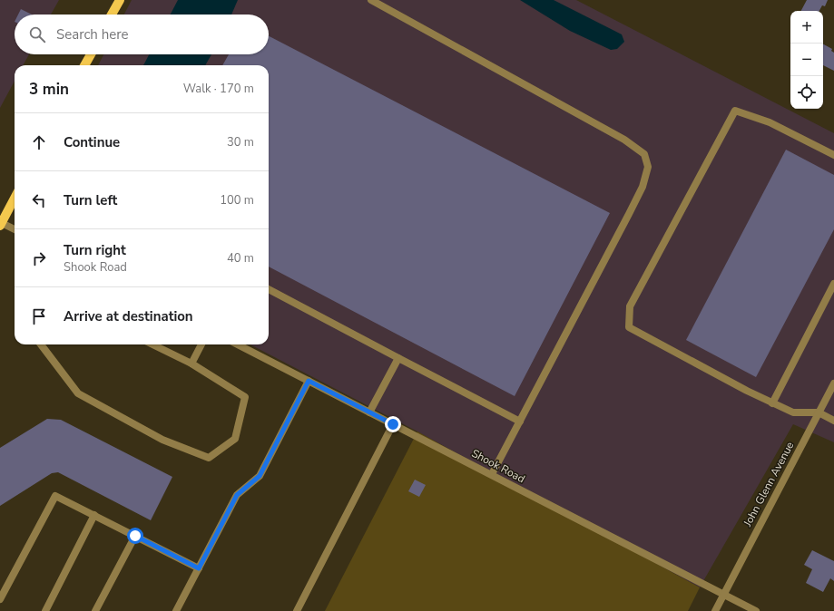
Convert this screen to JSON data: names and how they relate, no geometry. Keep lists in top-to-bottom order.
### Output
{
  "streets": {
    "street": ["Shook Road", "John Glenn Avenue"]
  },
  "crossings": [
    ["Shook Road", "John Glenn Avenue"]
  ],
  "page": {
    "map_buttons": ["+", "−"],
    "search": "Search here",
    "heading": ["3 min", "Walk · 170 m"],
    "list": [
      ["Continue", "30 m"],
      ["Turn left", "100 m"],
      ["Turn right", "Shook Road", "40 m"],
      "Arrive at destination"
    ]
  }
}
